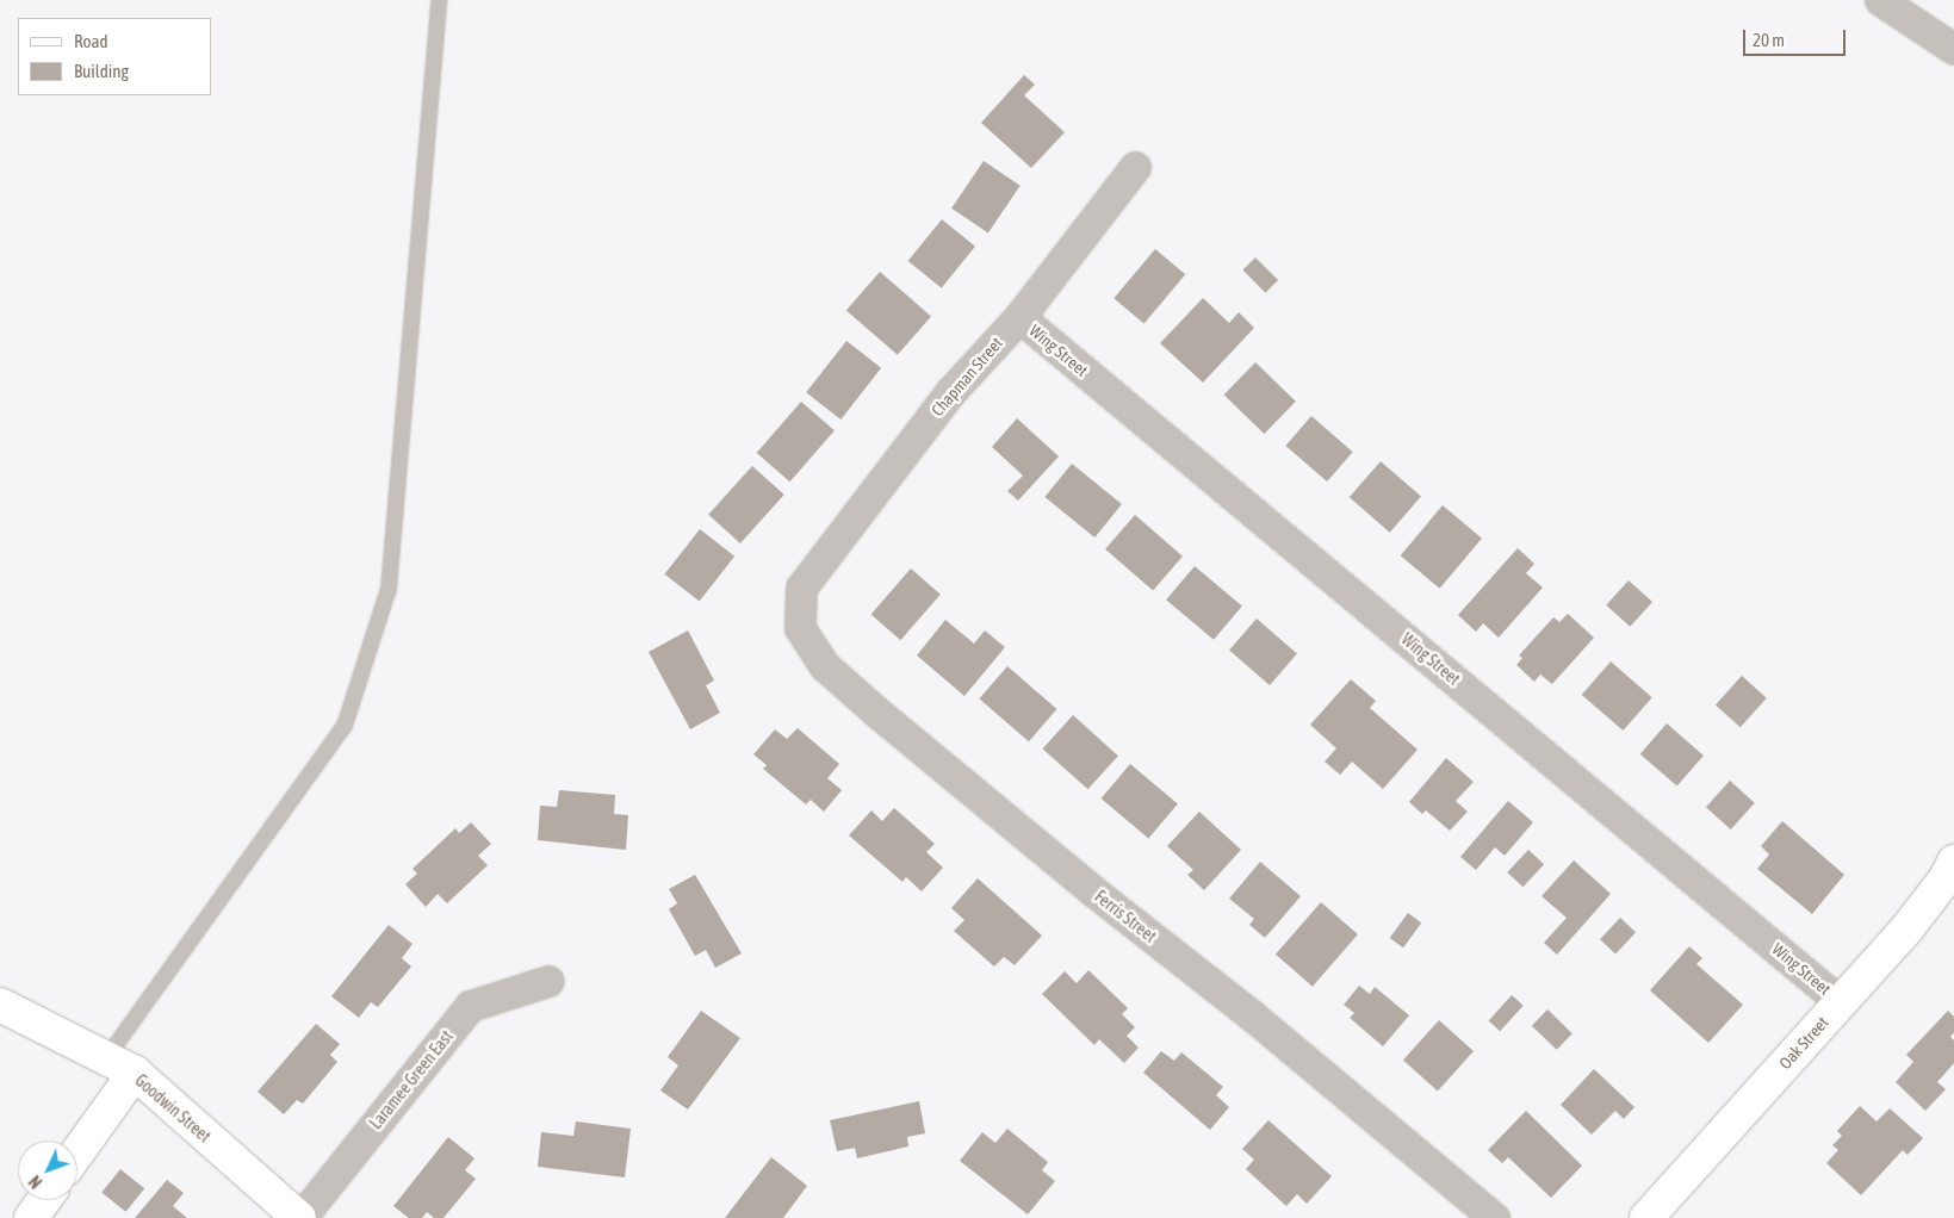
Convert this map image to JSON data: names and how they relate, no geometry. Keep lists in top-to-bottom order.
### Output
{
  "streets": {
    "street": [
      "Wing Street",
      "Chapman Street",
      "Ferris Street",
      "Oak Street",
      "Laramee Green East",
      "Goodwin Street"
    ]
  },
  "crossings": [
    ["Wing Street", "Chapman Street"],
    ["Wing Street", "Oak Street"],
    ["Chapman Street", "Ferris Street"],
    ["Laramee Green East", "Goodwin Street"]
  ],
  "legend": ["Road", "Building"],
  "scale_bar": "20 m",
  "north": "bottom left"
}
